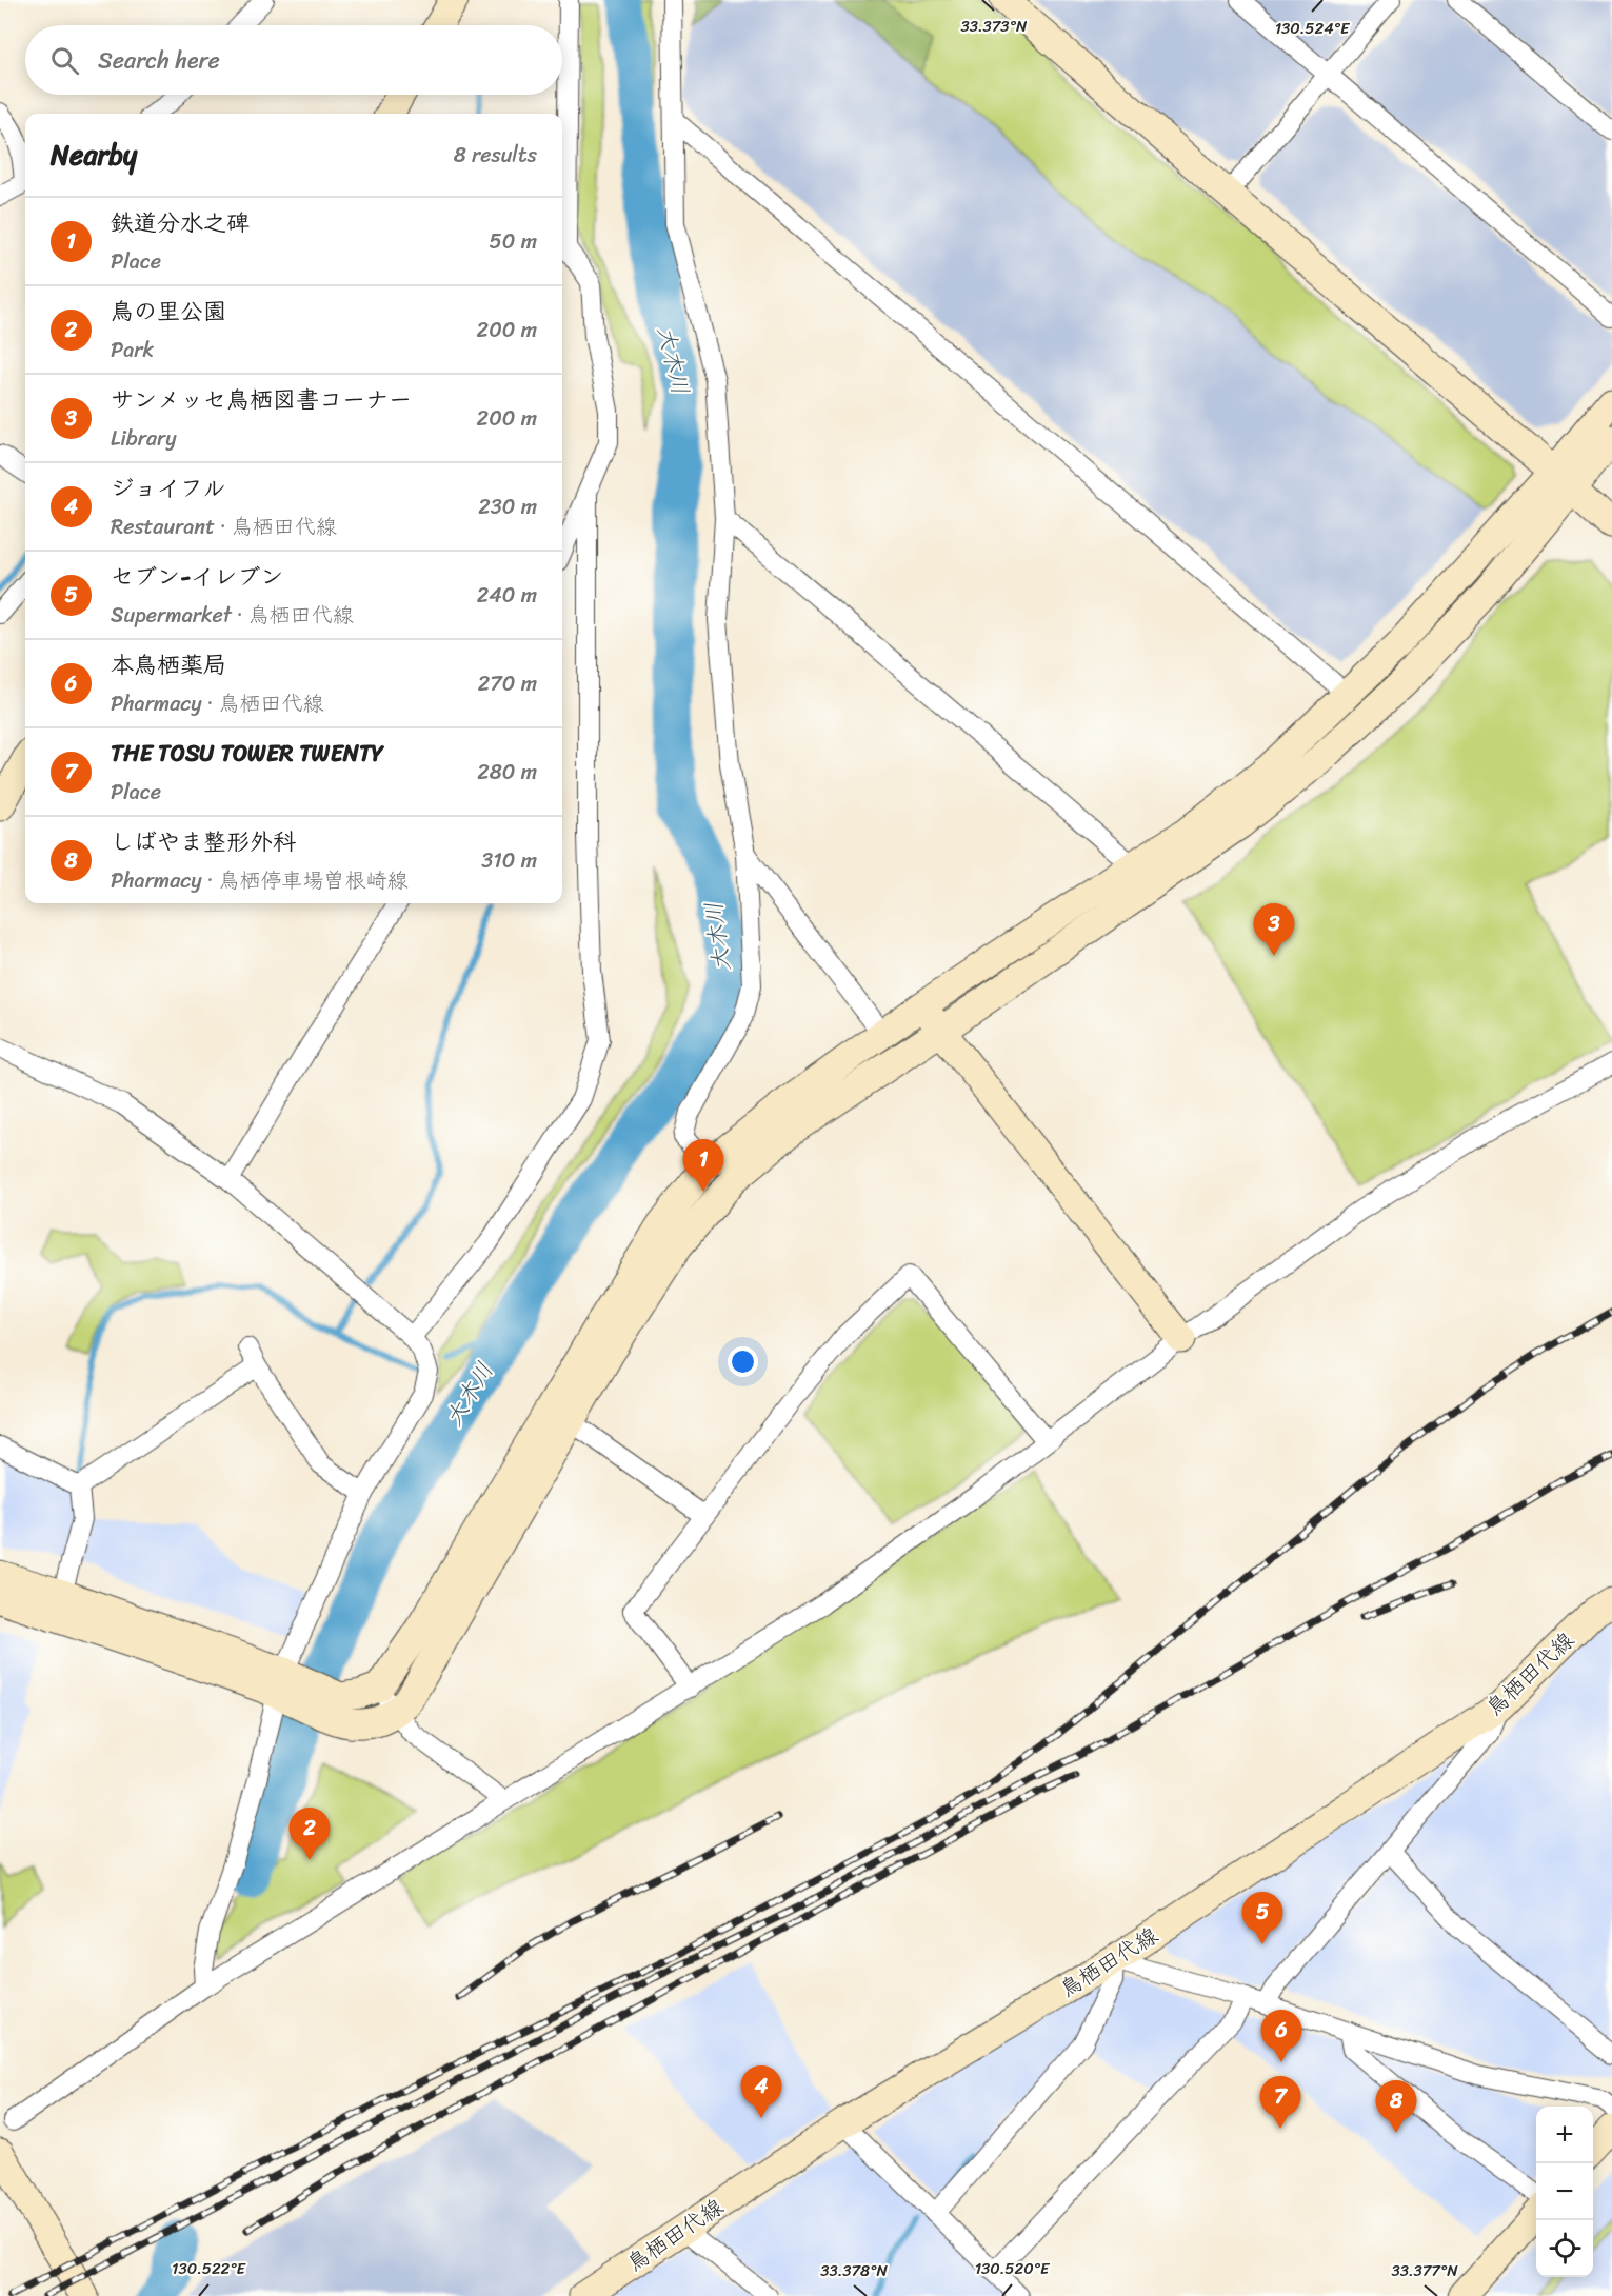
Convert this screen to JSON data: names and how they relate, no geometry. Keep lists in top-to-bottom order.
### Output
{
  "streets": {
    "street": ["鳥栖田代線"]
  },
  "water": ["大木川"],
  "page": {
    "search": "Search here",
    "heading": ["Nearby", "8 results"],
    "list": [
      {
        "mark": "1",
        "name": "鉄道分水之碑",
        "note": "Place",
        "value": "50 m"
      },
      {
        "mark": "2",
        "name": "鳥の里公園",
        "note": "Park",
        "value": "200 m"
      },
      {
        "mark": "3",
        "name": "サンメッセ鳥栖図書コーナー",
        "note": "Library",
        "value": "200 m"
      },
      {
        "mark": "4",
        "name": "ジョイフル",
        "note": "Restaurant · 鳥栖田代線",
        "value": "230 m"
      },
      {
        "mark": "5",
        "name": "セブン-イレブン",
        "note": "Supermarket · 鳥栖田代線",
        "value": "240 m"
      },
      {
        "mark": "6",
        "name": "本鳥栖薬局",
        "note": "Pharmacy · 鳥栖田代線",
        "value": "270 m"
      },
      {
        "mark": "7",
        "name": "THE TOSU TOWER TWENTY",
        "note": "Place",
        "value": "280 m"
      },
      {
        "mark": "8",
        "name": "しばやま整形外科",
        "note": "Pharmacy · 鳥栖停車場曽根崎線",
        "value": "310 m"
      }
    ],
    "pins": [
      "3",
      "1",
      "2",
      "5",
      "6",
      "4",
      "7",
      "8"
    ],
    "map_buttons": ["+", "−"]
  },
  "coordinates": [
    "33.373°N",
    "130.524°E",
    "130.522°E",
    "130.520°E",
    "33.378°N",
    "33.377°N"
  ]
}
